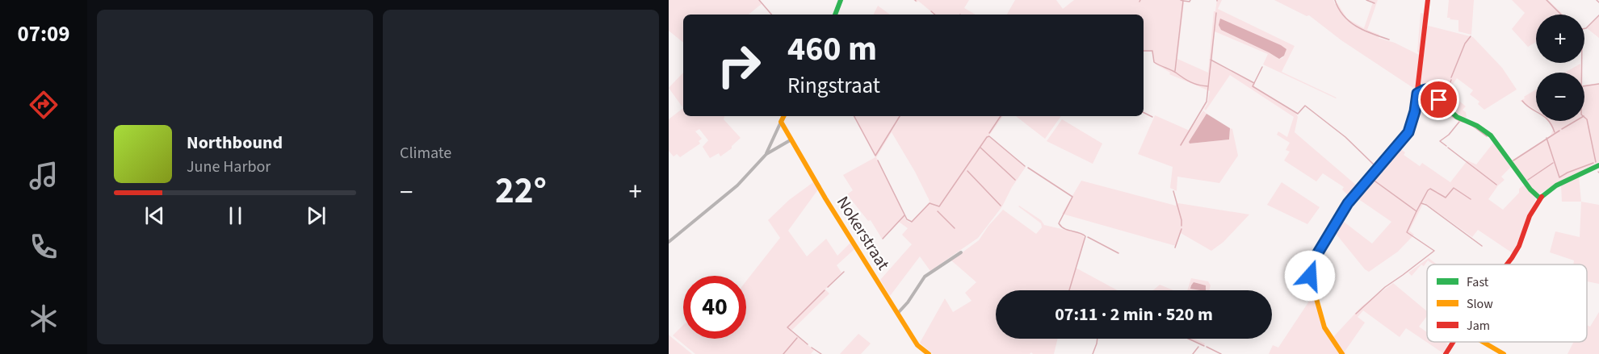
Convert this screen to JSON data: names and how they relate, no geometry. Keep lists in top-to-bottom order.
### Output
{
  "streets": {
    "street": ["Nokerstraat"]
  },
  "legend": ["Fast", "Slow", "Jam"],
  "page": {
    "tabs": "07:09",
    "tile": "Climate",
    "map_buttons": ["+", "−"],
    "turn": ["460 m", "Ringstraat"],
    "song": ["Northbound", "June Harbor"],
    "heat": ["−", "22°", "+"],
    "limit": "40",
    "trip": "07:11 · 2 min · 520 m"
  }
}
